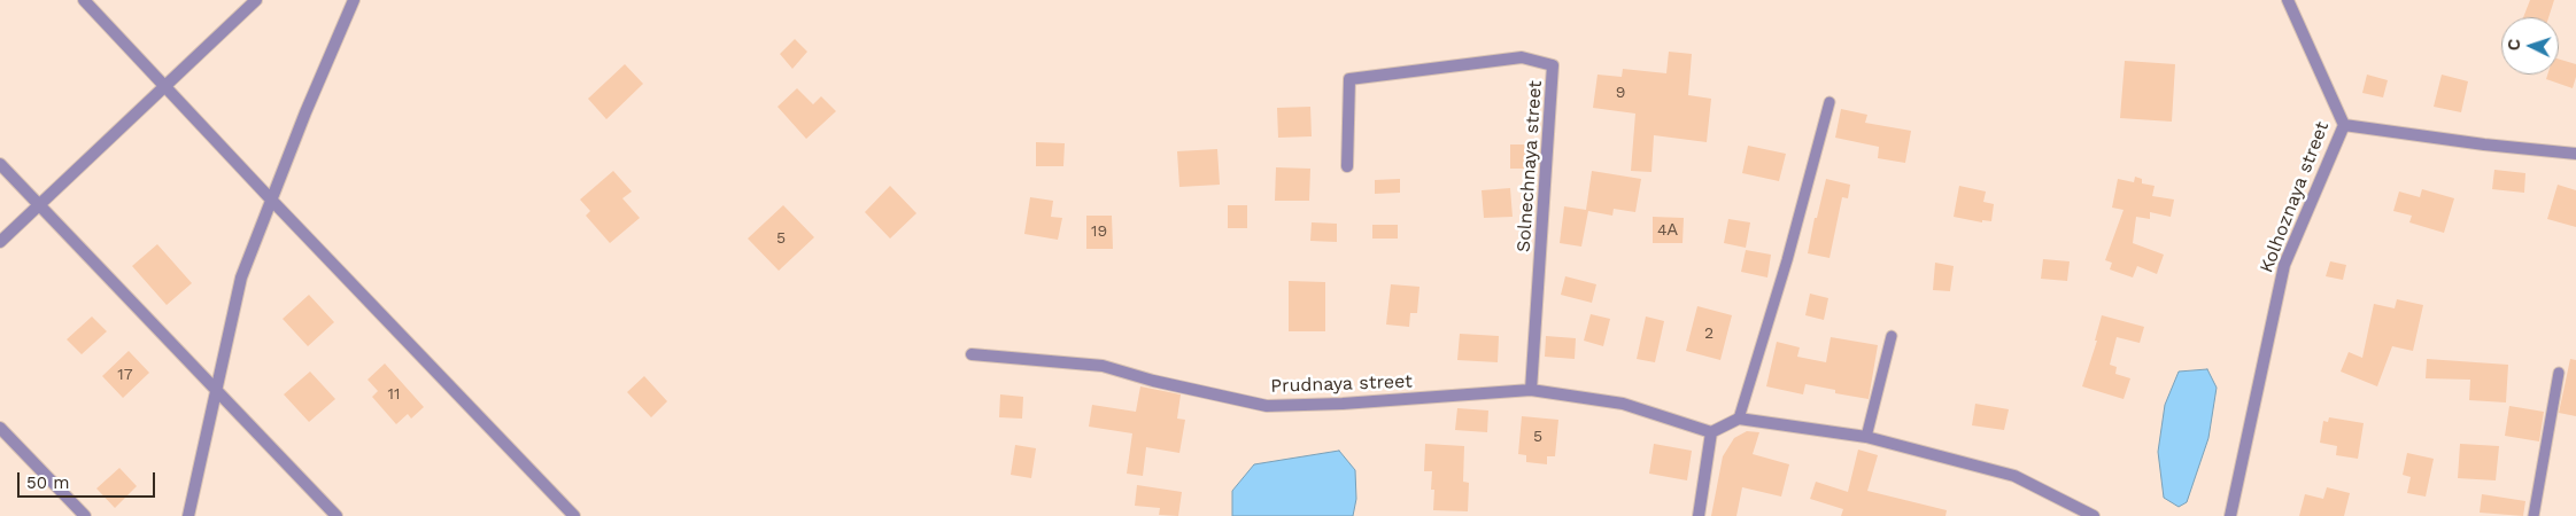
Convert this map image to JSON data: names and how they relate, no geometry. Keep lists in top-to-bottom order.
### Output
{
  "streets": {
    "street": ["Solnechnaya street", "Kolhoznaya street", "Prudnaya street"]
  },
  "crossings": [
    ["Solnechnaya street", "Prudnaya street"]
  ],
  "house_numbers": [
    "9",
    "4А",
    "19",
    "5",
    "2",
    "17",
    "11",
    "5"
  ],
  "scale_bar": "50 m",
  "north": "left"
}
